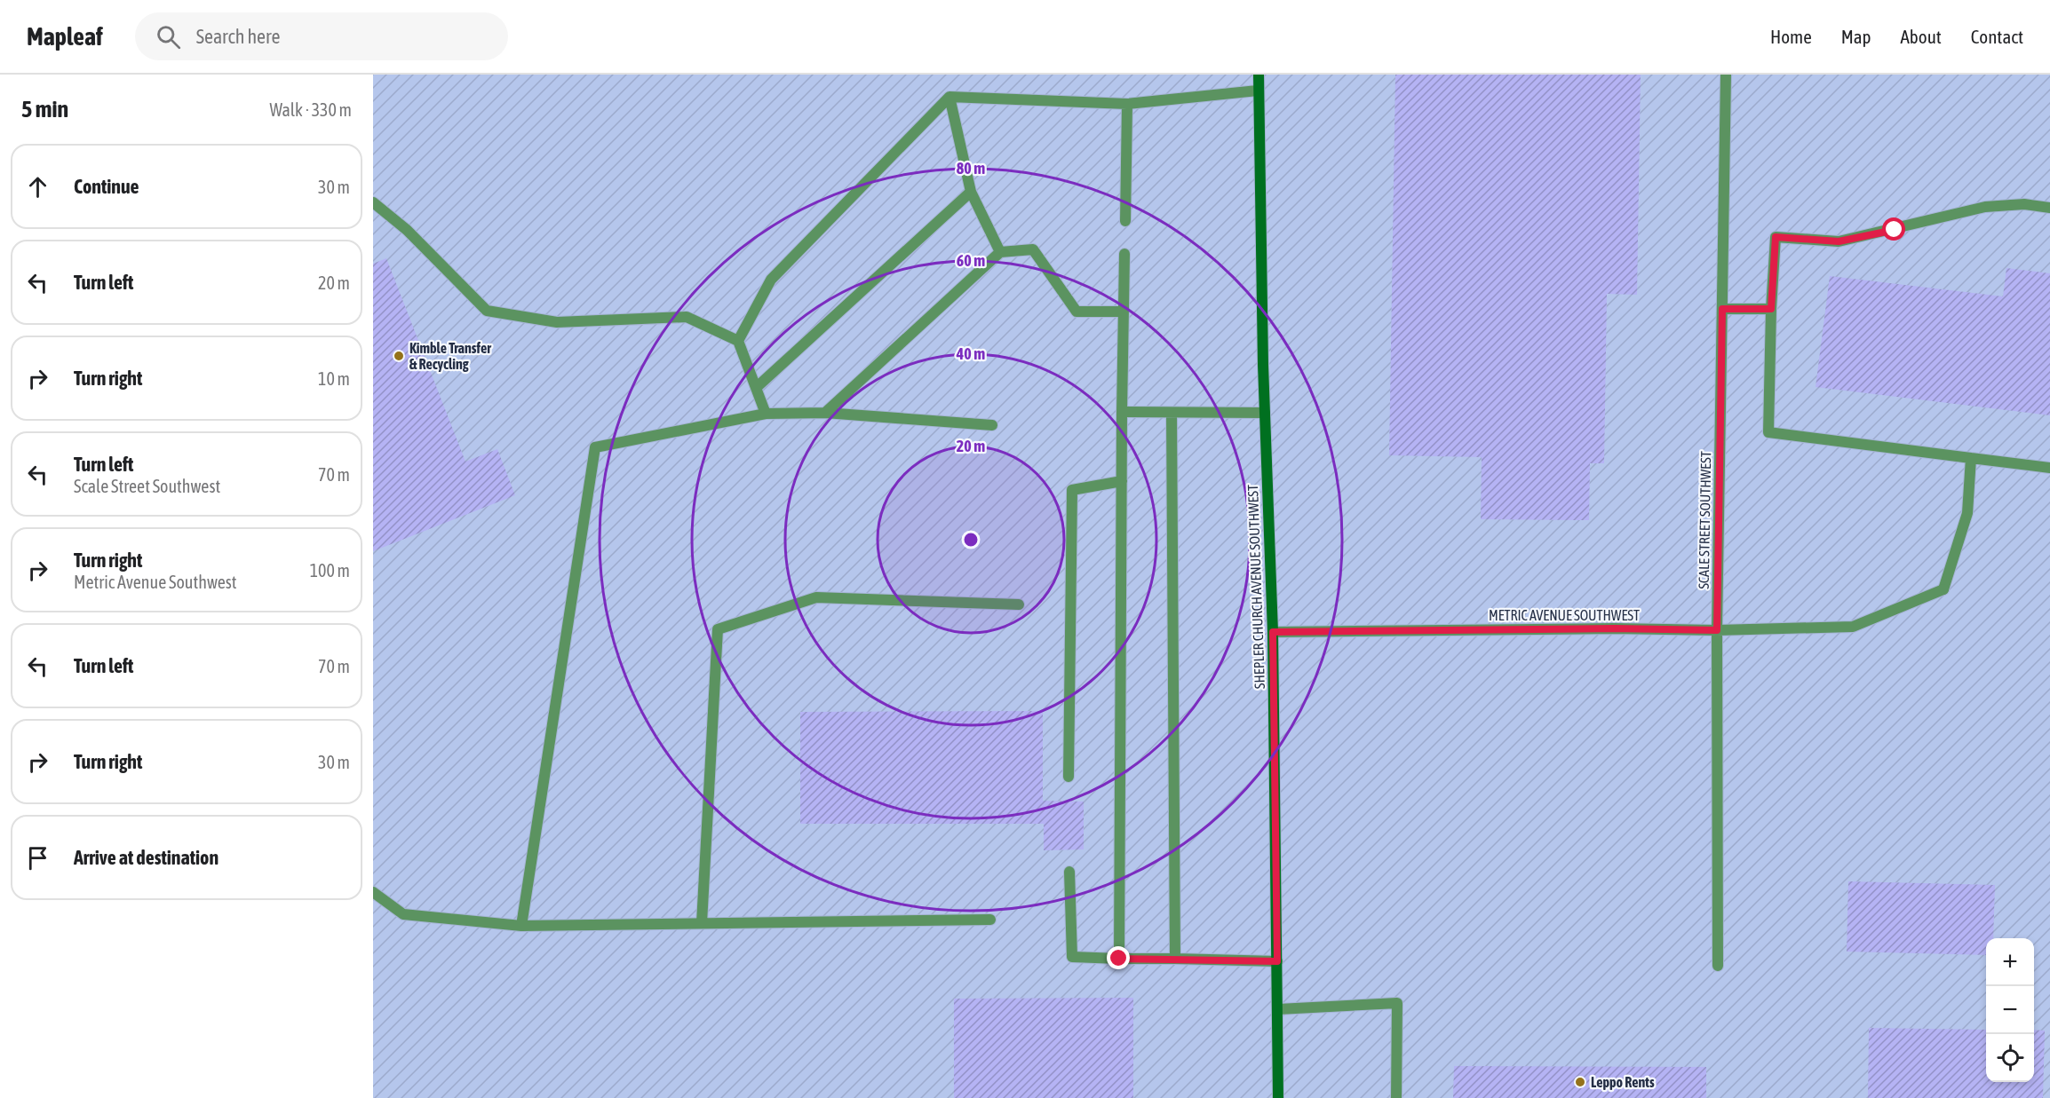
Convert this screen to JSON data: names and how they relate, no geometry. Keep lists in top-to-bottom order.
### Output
{
  "streets": {
    "street": ["SCALE STREET SOUTHWEST", "SHEPLER CHURCH AVENUE SOUTHWEST", "METRIC AVENUE SOUTHWEST"]
  },
  "crossings": [
    ["SCALE STREET SOUTHWEST", "METRIC AVENUE SOUTHWEST"],
    ["SHEPLER CHURCH AVENUE SOUTHWEST", "METRIC AVENUE SOUTHWEST"]
  ],
  "places": ["Kimble Transfer & Recycling", "Leppo Rents"],
  "page": {
    "header": "Mapleaf",
    "search": "Search here",
    "nav": [
      "Home",
      "Map",
      "About",
      "Contact"
    ],
    "heading": ["5 min", "Walk · 330 m"],
    "list": [
      ["Continue", "30 m"],
      ["Turn left", "20 m"],
      ["Turn right", "10 m"],
      ["Turn left", "Scale Street Southwest", "70 m"],
      ["Turn right", "Metric Avenue Southwest", "100 m"],
      ["Turn left", "70 m"],
      ["Turn right", "30 m"],
      "Arrive at destination"
    ],
    "map_buttons": ["+", "−"]
  },
  "rings": [
    "80 m",
    "60 m",
    "40 m",
    "20 m"
  ]
}
